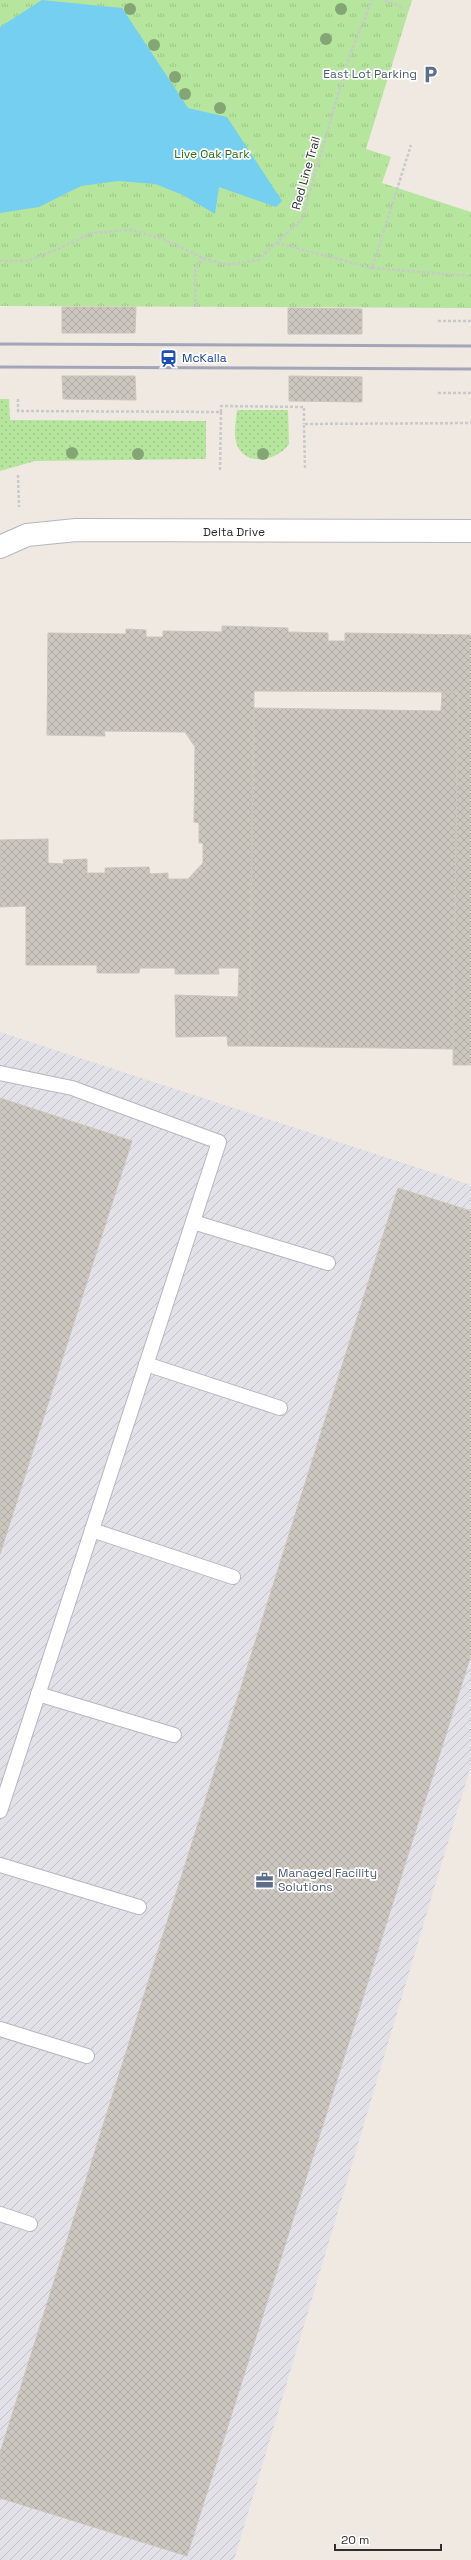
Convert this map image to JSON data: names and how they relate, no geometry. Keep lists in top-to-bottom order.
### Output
{
  "streets": {
    "street": ["Delta Drive"],
    "path": ["Red Line Trail"]
  },
  "parks": ["Live Oak Park"],
  "places": {
    "parking": ["East Lot Parking"],
    "station": ["McKalla"],
    "office": ["Managed Facility Solutions"]
  },
  "scale_bar": "20 m"
}
